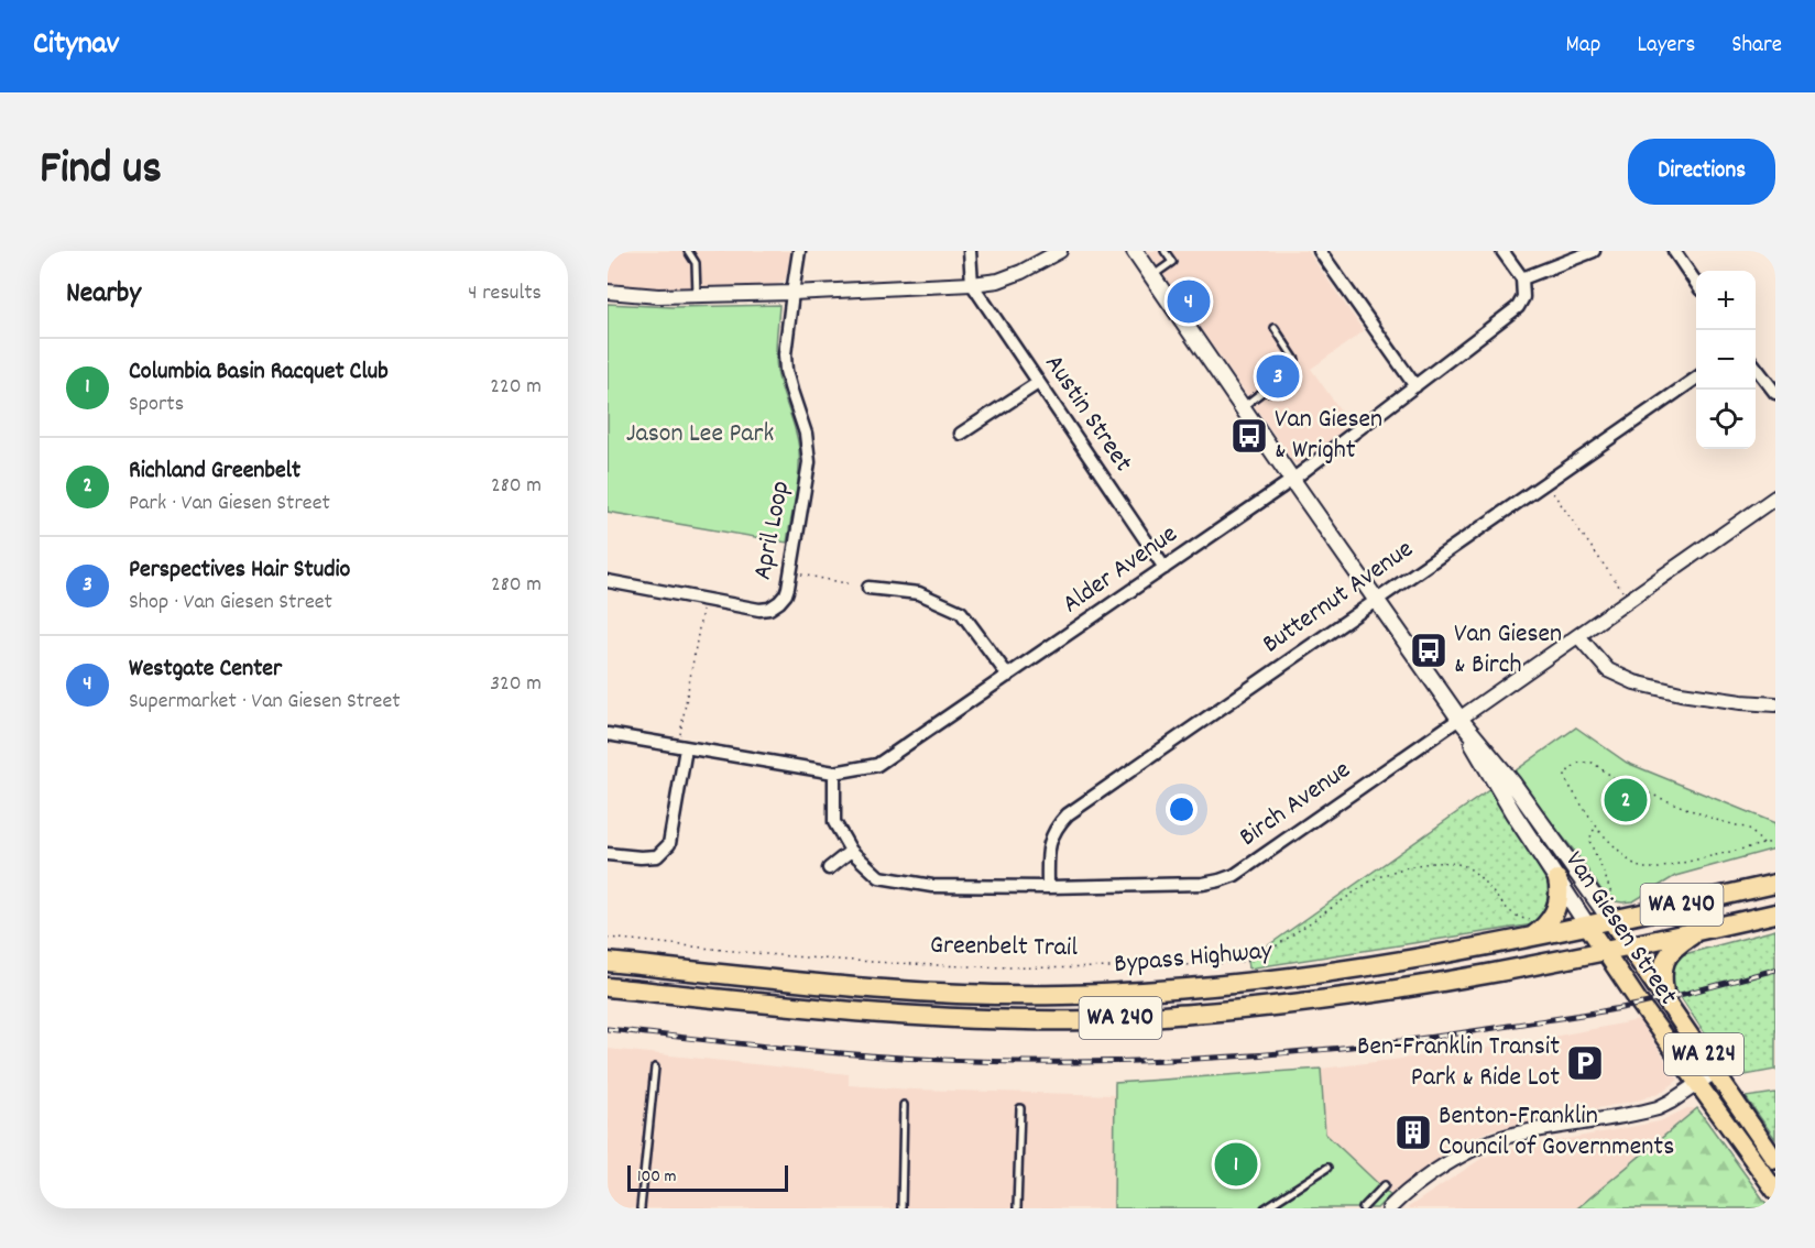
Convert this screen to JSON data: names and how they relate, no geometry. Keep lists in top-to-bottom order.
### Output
{
  "streets": {
    "highway": ["WA 240", "Bypass Highway"],
    "main road": ["Van Giesen Street", "WA 224"],
    "street": [
      "Austin Street",
      "April Loop",
      "Alder Avenue",
      "Butternut Avenue",
      "Birch Avenue"
    ],
    "path": ["Greenbelt Trail"]
  },
  "crossings": [
    ["Austin Street", "Alder Avenue"],
    ["Alder Avenue", "Birch Avenue"],
    ["Alder Avenue", "Van Giesen Street"],
    ["Butternut Avenue", "Birch Avenue"],
    ["Butternut Avenue", "Van Giesen Street"],
    ["Birch Avenue", "Van Giesen Street"],
    ["Van Giesen Street", "Bypass Highway"]
  ],
  "parks": ["Jason Lee Park"],
  "places": {
    "bus stop": ["Van Giesen & Wright", "Van Giesen & Birch"],
    "parking": ["Ben-Franklin Transit Park & Ride Lot"],
    "building": ["Benton-Franklin Council of Governments"]
  },
  "scale_bar": "100 m",
  "page": {
    "header": "Citynav",
    "nav": ["Map", "Layers", "Share"],
    "title": "Find us",
    "buttons": "Directions",
    "heading": ["Nearby", "4 results"],
    "map_buttons": ["+", "−"],
    "pins": [
      "4",
      "3",
      "2",
      "1"
    ],
    "list": [
      {
        "mark": "1",
        "name": "Columbia Basin Racquet Club",
        "note": "Sports",
        "value": "220 m"
      },
      {
        "mark": "2",
        "name": "Richland Greenbelt",
        "note": "Park · Van Giesen Street",
        "value": "280 m"
      },
      {
        "mark": "3",
        "name": "Perspectives Hair Studio",
        "note": "Shop · Van Giesen Street",
        "value": "280 m"
      },
      {
        "mark": "4",
        "name": "Westgate Center",
        "note": "Supermarket · Van Giesen Street",
        "value": "320 m"
      }
    ],
    "scale": "100 m"
  }
}
